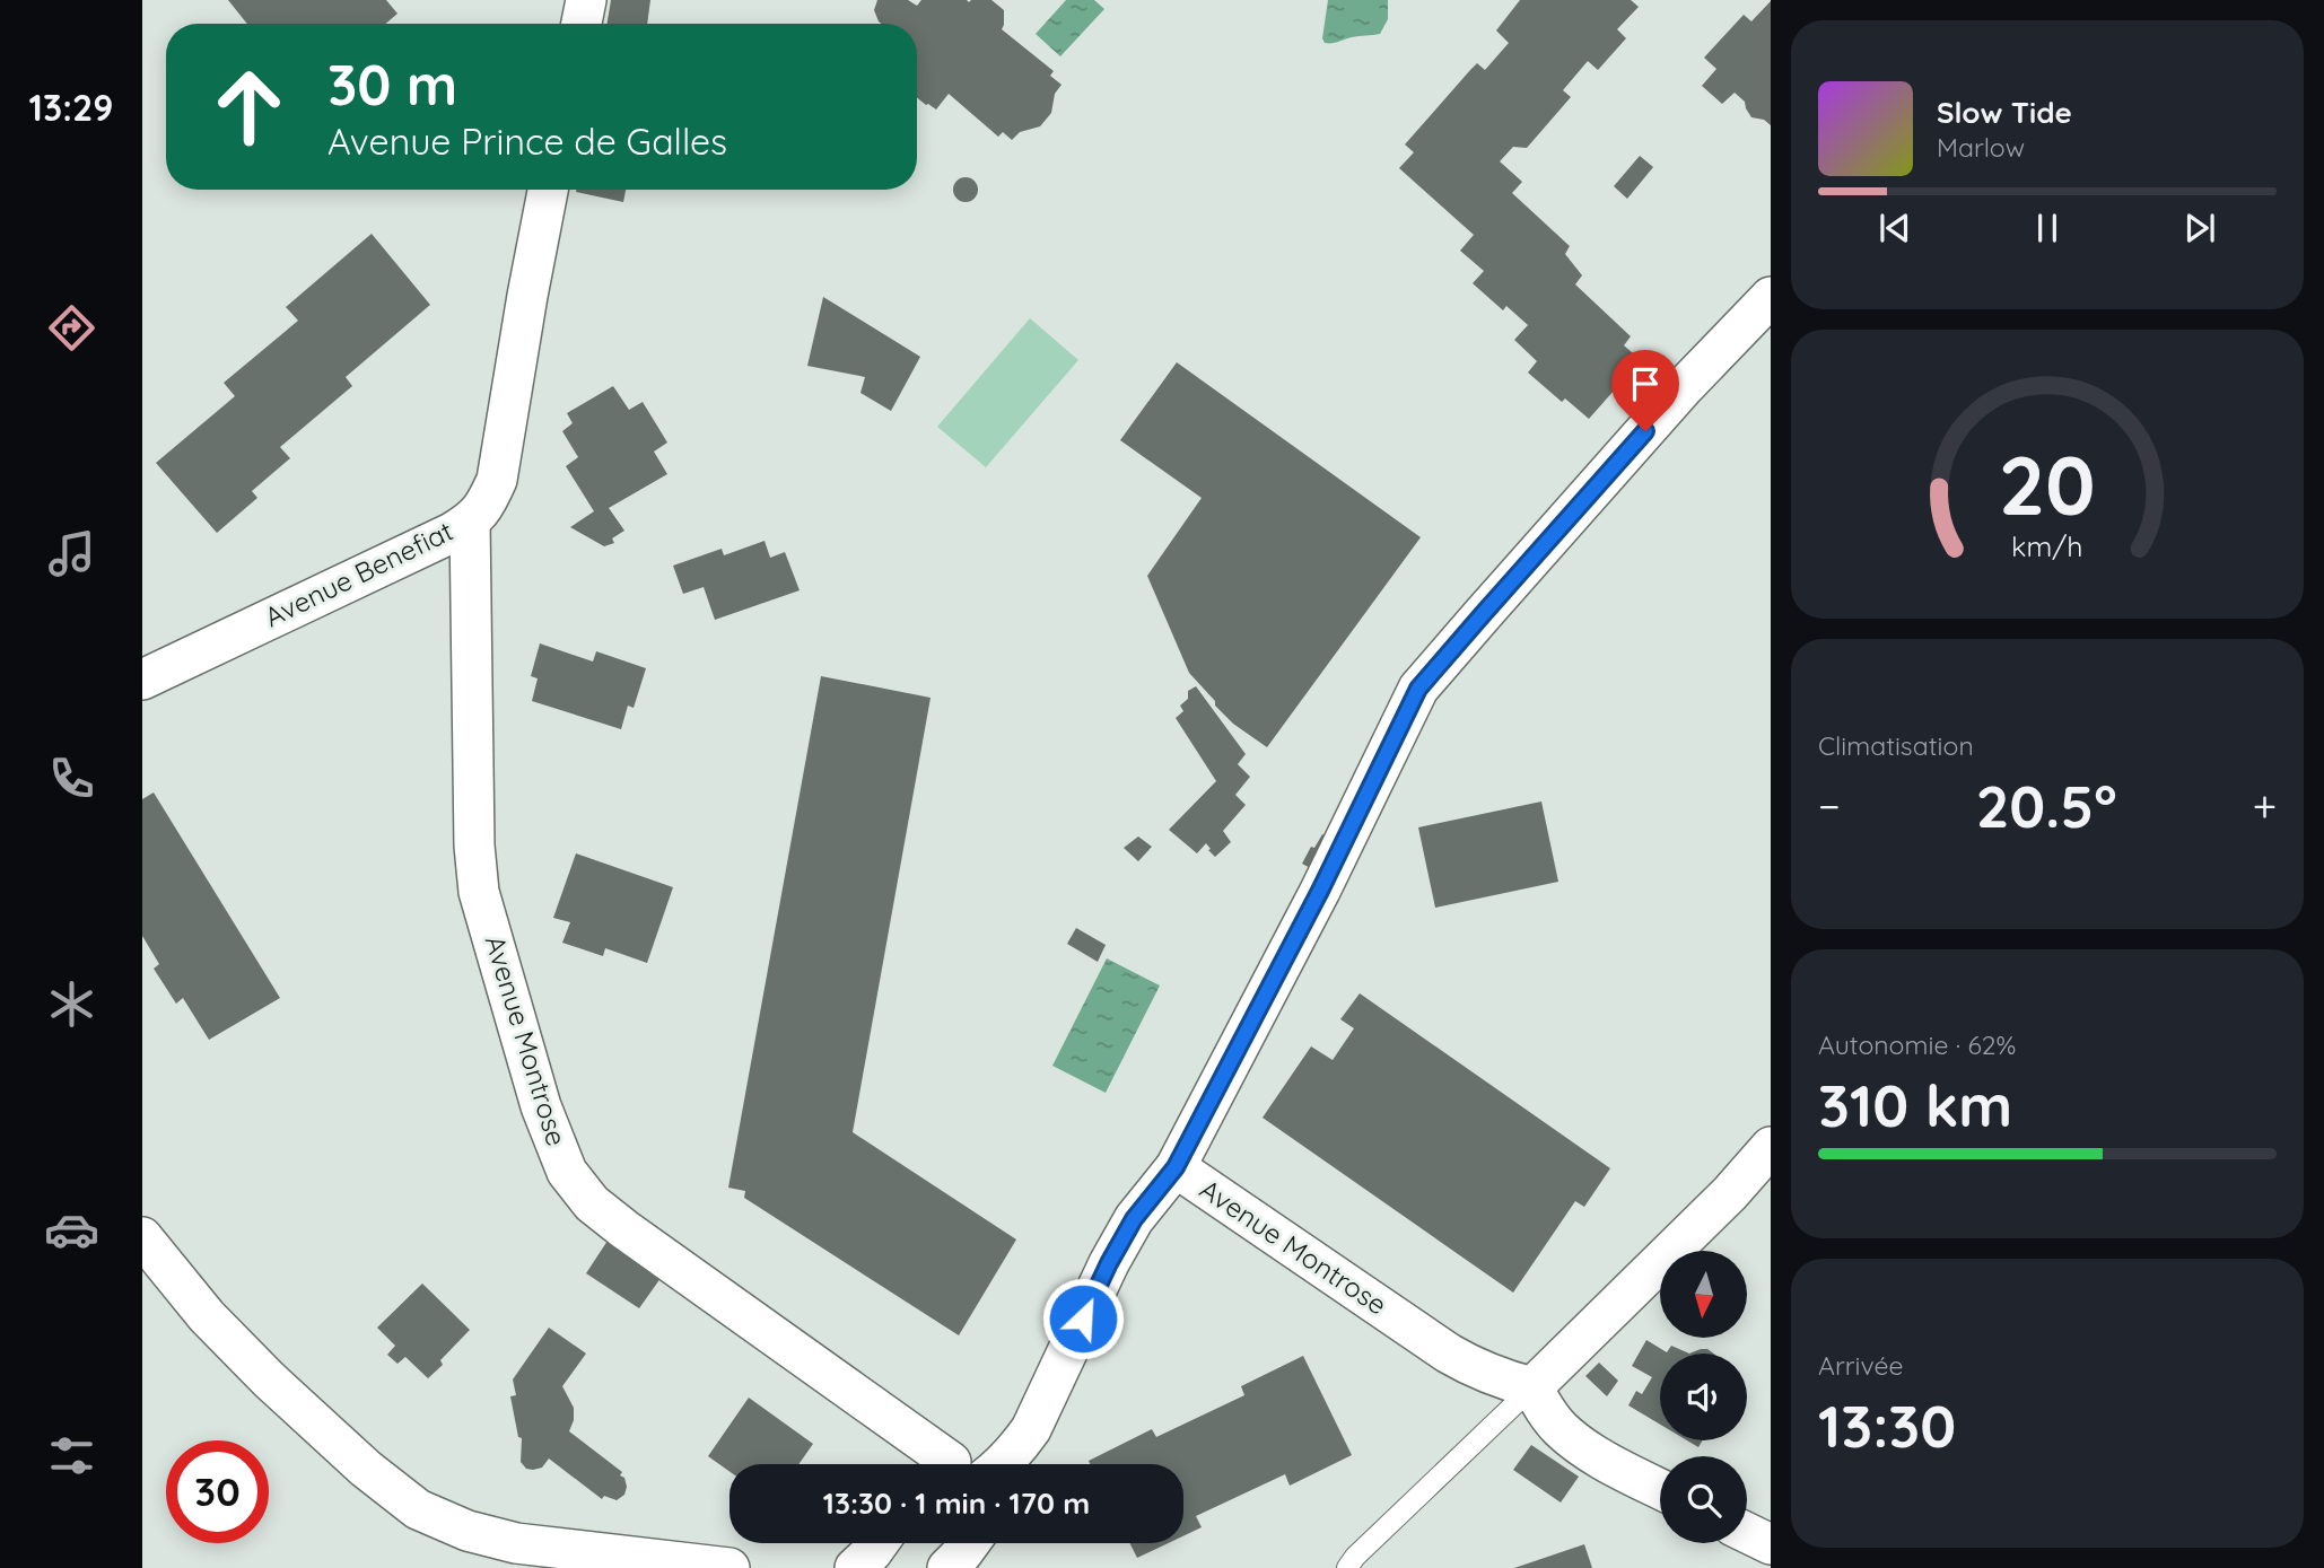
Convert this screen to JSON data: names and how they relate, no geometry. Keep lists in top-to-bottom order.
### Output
{
  "streets": {
    "street": ["Avenue Benefiat", "Avenue Montrose"]
  },
  "crossings": [
    ["Avenue Benefiat", "Avenue Montrose"]
  ],
  "north": "bottom",
  "page": {
    "tabs": "13:29",
    "turn": ["30 m", "Avenue Prince de Galles"],
    "song": ["Slow Tide", "Marlow"],
    "tile": [
      "Climatisation",
      ["Autonomie · 62%", "310 km"],
      ["Arrivée", "13:30"]
    ],
    "heat": ["−", "20.5°", "+"],
    "limit": "30",
    "trip": "13:30 · 1 min · 170 m",
    "gauge": ["20", "km/h"]
  }
}
